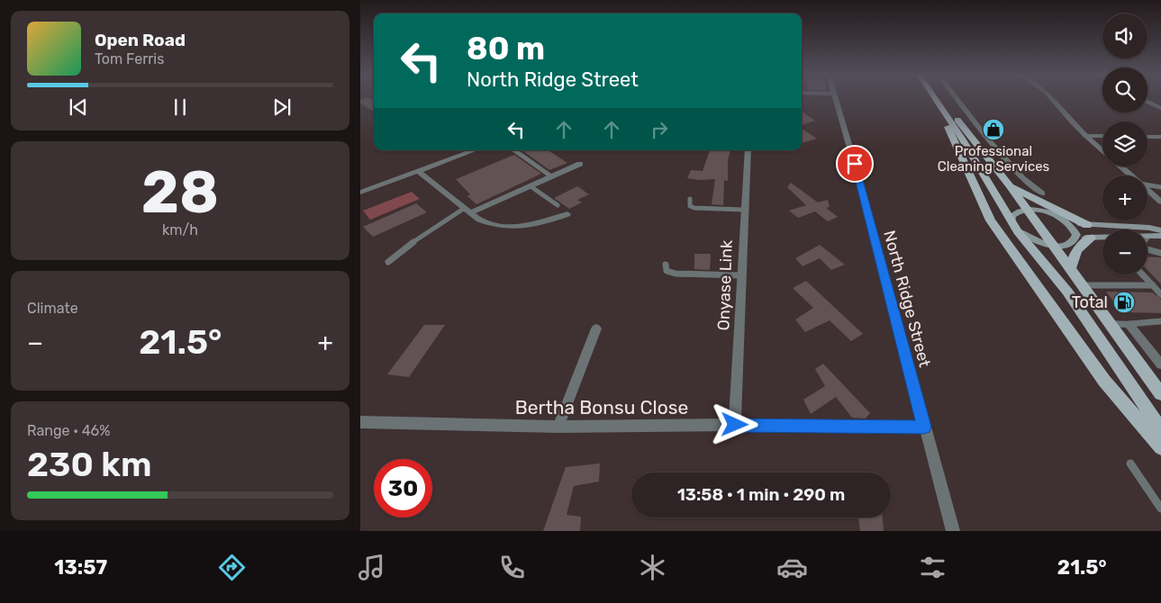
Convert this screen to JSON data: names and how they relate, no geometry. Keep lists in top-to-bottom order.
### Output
{
  "streets": {
    "street": ["Onyase Link", "North Ridge Street", "Bertha Bonsu Close"]
  },
  "crossings": [
    ["Onyase Link", "Bertha Bonsu Close"],
    ["North Ridge Street", "Bertha Bonsu Close"]
  ],
  "places": {
    "shop": ["Professional Cleaning Services"],
    "fuel station": ["Total"]
  },
  "page": {
    "map_buttons": ["+", "−"],
    "turn": ["80 m", "North Ridge Street"],
    "song": ["Open Road", "Tom Ferris"],
    "tile": [
      ["28", "km/h"],
      "Climate",
      ["Range · 46%", "230 km"]
    ],
    "heat": ["−", "21.5°", "+"],
    "limit": "30",
    "trip": "13:58 · 1 min · 290 m",
    "tabs": ["13:57", "21.5°"]
  }
}
